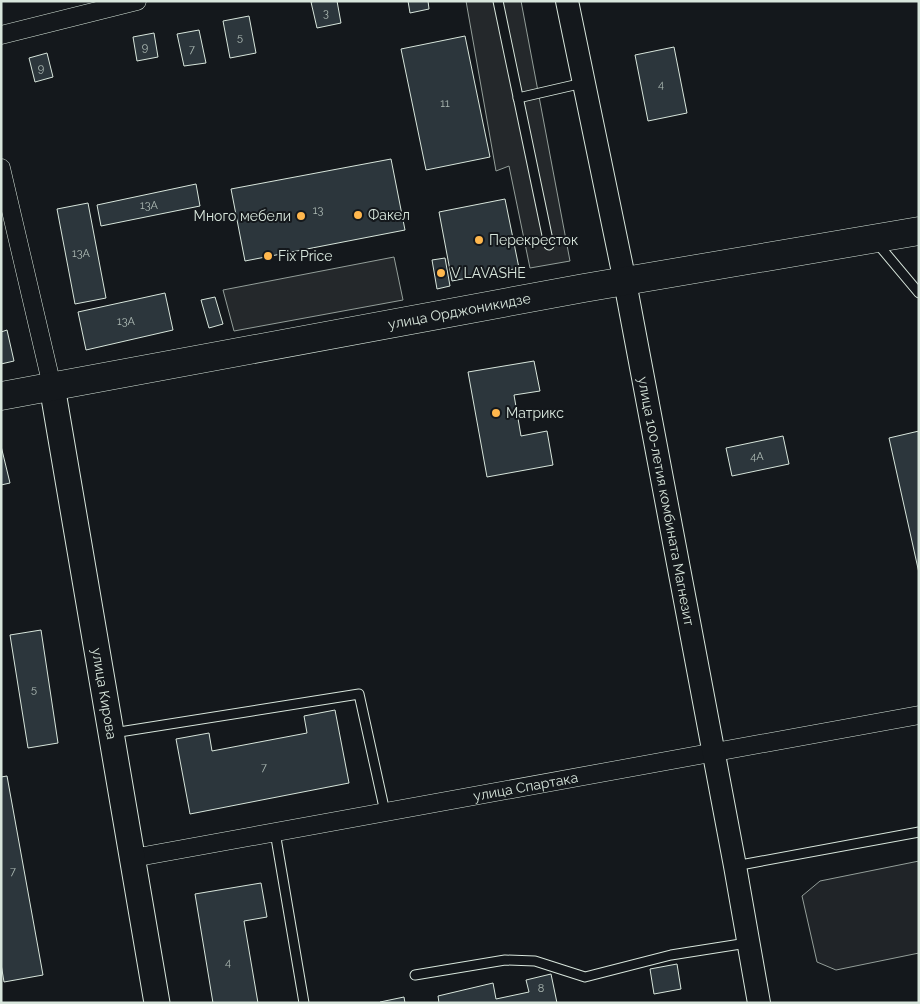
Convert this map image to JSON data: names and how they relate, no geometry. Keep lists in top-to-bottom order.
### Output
{
  "streets": {
    "main road": ["улица Орджоникидзе", "улица Кирова"],
    "street": ["улица 100-летия комбината Магнезит", "улица Спартака"]
  },
  "crossings": [
    ["улица Орджоникидзе", "улица 100-летия комбината Магнезит"],
    ["улица Орджоникидзе", "улица Кирова"],
    ["улица 100-летия комбината Магнезит", "улица Спартака"],
    ["улица Кирова", "улица Спартака"]
  ],
  "places": [
    "Факел",
    "Много мебели",
    "Перекресток",
    "Fix Price",
    "V LAVASHE",
    "Матрикс"
  ],
  "house_numbers": [
    "3",
    "5",
    "9",
    "7",
    "9",
    "4",
    "11",
    "13А",
    "13",
    "13А",
    "13А",
    "4А",
    "5",
    "7",
    "7",
    "4",
    "8"
  ]
}
